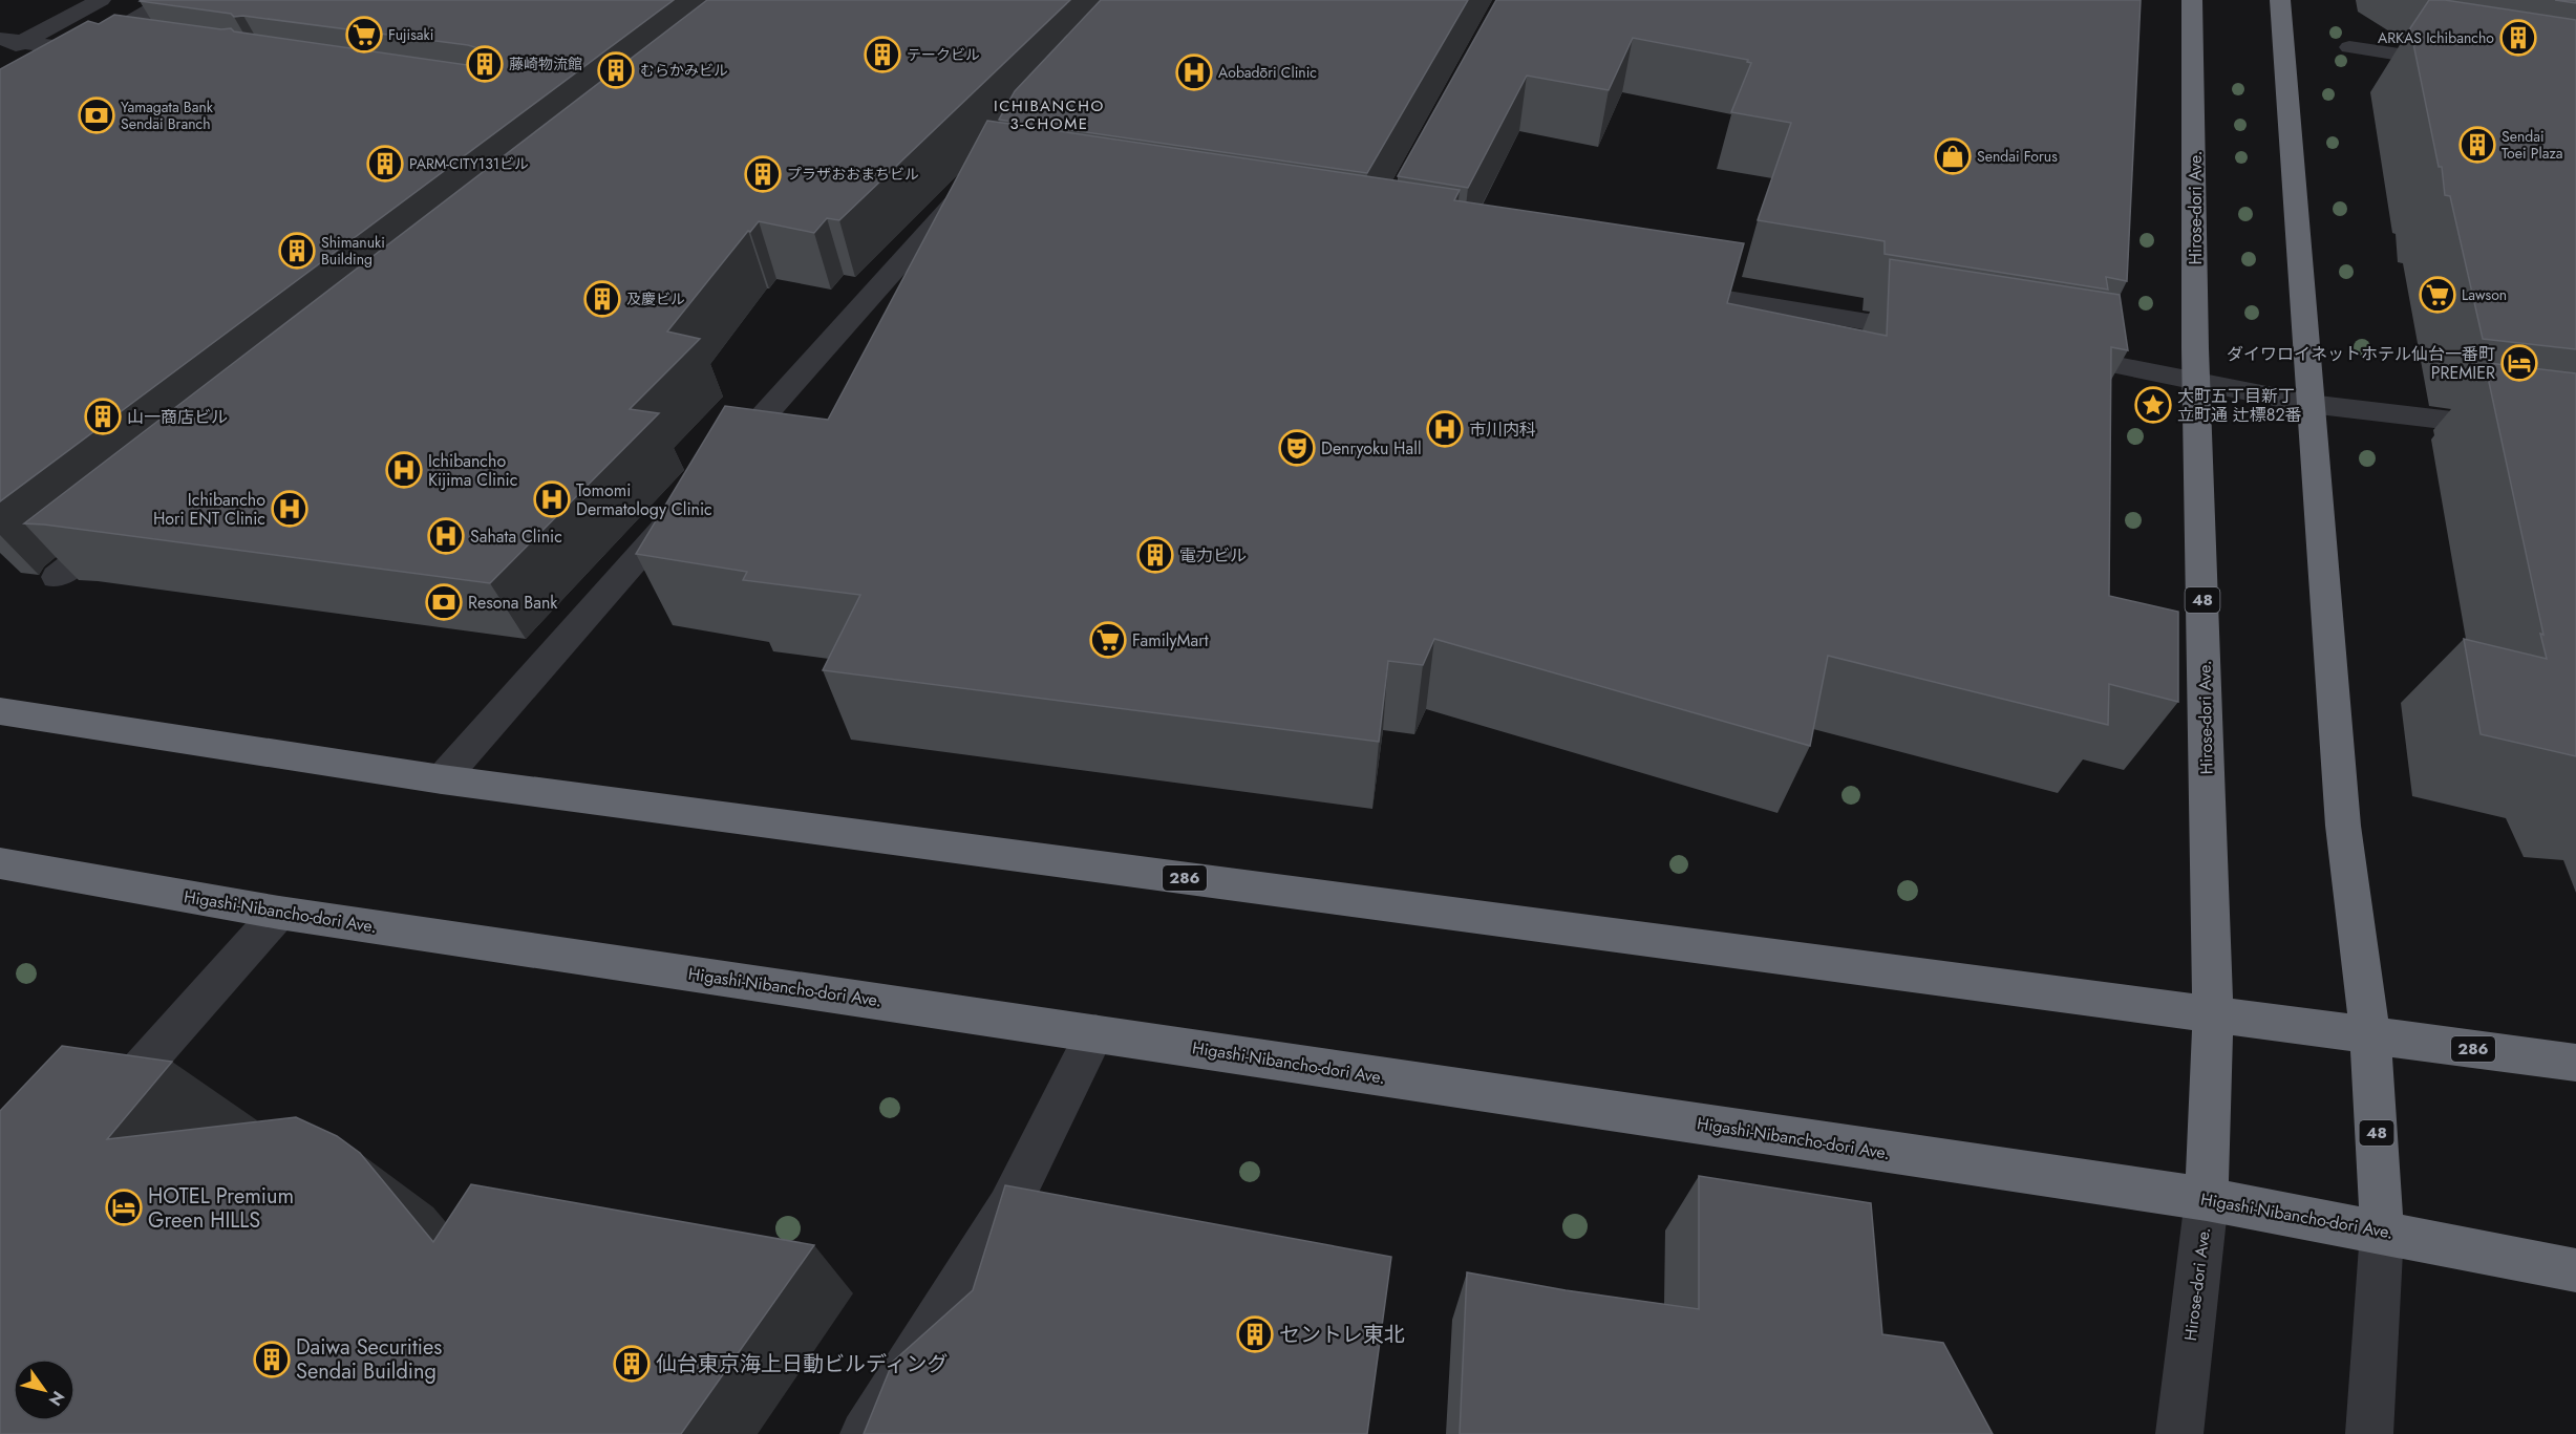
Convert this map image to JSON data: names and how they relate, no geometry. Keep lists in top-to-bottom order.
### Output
{
  "streets": {
    "highway": [
      "Hirose-dori Ave.",
      "48",
      "286",
      "Higashi-Nibancho-dori Ave."
    ]
  },
  "crossings": [
    ["Hirose-dori Ave.", "286"],
    ["Hirose-dori Ave.", "Higashi-Nibancho-dori Ave."],
    ["48", "286"],
    ["48", "Higashi-Nibancho-dori Ave."]
  ],
  "districts": ["ICHIBANCHO 3-CHOME"],
  "places": {
    "supermarket": ["Fujisaki", "Lawson", "FamilyMart"],
    "building": [
      "ARKAS Ichibancho",
      "テークビル",
      "藤崎物流館",
      "むらかみビル",
      "Sendai Toei Plaza",
      "PARM-CITY131ビル",
      "プラザおおまちビル",
      "Shimanuki Building",
      "及慶ビル",
      "山一商店ビル",
      "電力ビル",
      "セントレ東北",
      "Daiwa Securities Sendai Building",
      "仙台東京海上日動ビルディング"
    ],
    "hospital": [
      "Aobadōri Clinic",
      "市川内科",
      "Ichibancho Kijima Clinic",
      "Tomomi Dermatology Clinic",
      "Ichibancho Hori ENT Clinic",
      "Sahata Clinic"
    ],
    "bank": ["Yamagata Bank Sendai Branch", "Resona Bank"],
    "shop": ["Sendai Forus"],
    "hotel": ["ダイワロイネットホテル仙台一番町 PREMIER", "HOTEL Premium Green HILLS"],
    "place": ["大町五丁目新丁 立町通 辻標82番"],
    "theatre": ["Denryoku Hall"]
  },
  "north": "bottom right"
}
